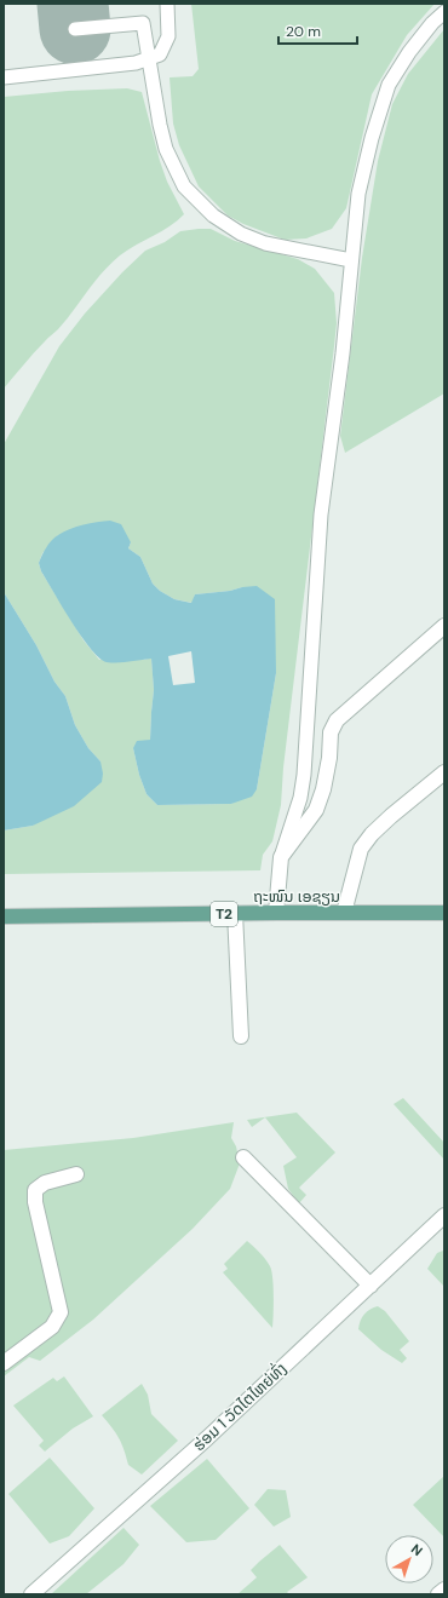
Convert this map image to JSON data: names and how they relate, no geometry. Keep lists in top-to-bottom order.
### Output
{
  "streets": {
    "main road": ["ຖະໜົນ ເອຊຽນ", "T2"],
    "street": ["ຮ່ອມ 1 ວັດໄຕໄຫຍ່ທົ່ງ"]
  },
  "scale_bar": "20 m",
  "north": "top right"
}
